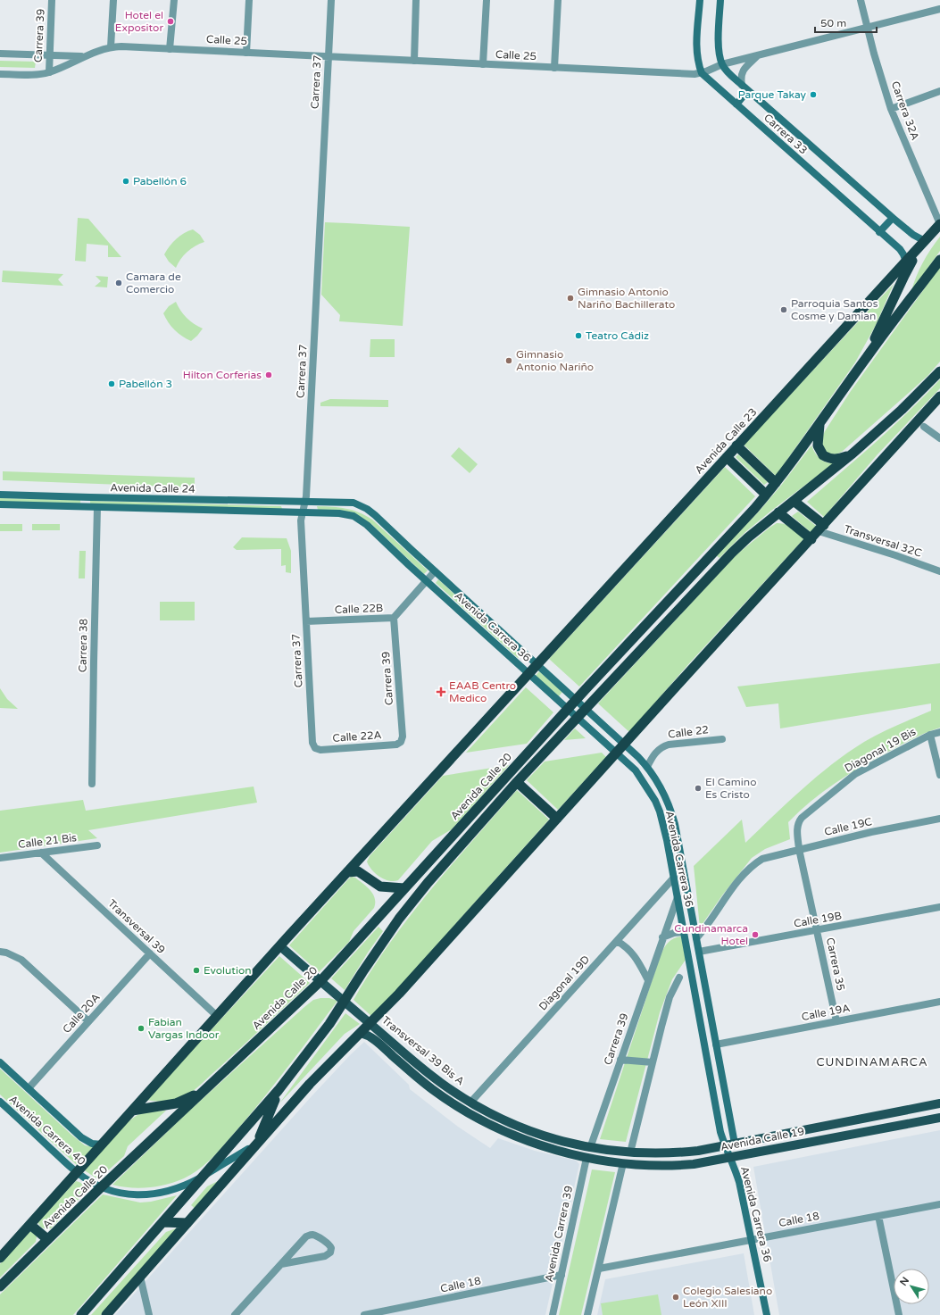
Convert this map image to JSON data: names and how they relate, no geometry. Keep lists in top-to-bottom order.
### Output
{
  "streets": {
    "highway": ["Avenida Calle 23", "Avenida Calle 20"],
    "main road": [
      "Carrera 33",
      "Avenida Calle 24",
      "Avenida Carrera 36",
      "Transversal 39 Bis A",
      "Avenida Carrera 40",
      "Avenida Calle 19"
    ],
    "street": [
      "Carrera 39",
      "Calle 25",
      "Carrera 37",
      "Carrera 32A",
      "Transversal 32C",
      "Calle 22B",
      "Carrera 38",
      "Calle 22",
      "Calle 22A",
      "Diagonal 19 Bis",
      "Calle 19C",
      "Calle 21 Bis",
      "Calle 19B",
      "Transversal 39",
      "Carrera 35",
      "Diagonal 19D",
      "Calle 19A",
      "Calle 20A",
      "Calle 18",
      "Avenida Carrera 39"
    ]
  },
  "crossings": [
    ["Carrera 39", "Calle 25"],
    ["Carrera 39", "Calle 22B"],
    ["Carrera 39", "Avenida Carrera 36"],
    ["Carrera 39", "Calle 22A"],
    ["Carrera 39", "Transversal 39 Bis A"],
    ["Carrera 39", "Avenida Calle 19"],
    ["Calle 25", "Carrera 37"],
    ["Calle 25", "Carrera 32A"],
    ["Calle 25", "Carrera 33"],
    ["Carrera 37", "Avenida Calle 24"],
    ["Carrera 37", "Calle 22B"],
    ["Carrera 37", "Avenida Carrera 36"],
    ["Carrera 37", "Calle 22A"],
    ["Carrera 32A", "Avenida Calle 23"],
    ["Carrera 33", "Avenida Calle 23"],
    ["Avenida Calle 23", "Avenida Carrera 36"],
    ["Avenida Calle 23", "Avenida Calle 20"],
    ["Avenida Calle 24", "Avenida Carrera 36"],
    ["Avenida Calle 24", "Carrera 38"],
    ["Calle 22B", "Avenida Carrera 36"],
    ["Avenida Carrera 36", "Calle 22"],
    ["Avenida Carrera 36", "Avenida Calle 20"],
    ["Avenida Carrera 36", "Calle 19C"],
    ["Avenida Carrera 36", "Calle 19B"],
    ["Avenida Carrera 36", "Diagonal 19D"],
    ["Avenida Carrera 36", "Calle 19A"],
    ["Avenida Carrera 36", "Avenida Calle 19"],
    ["Avenida Carrera 36", "Calle 18"],
    ["Diagonal 19 Bis", "Carrera 35"],
    ["Avenida Calle 20", "Transversal 39"],
    ["Avenida Calle 20", "Transversal 39 Bis A"],
    ["Avenida Calle 20", "Avenida Carrera 40"],
    ["Calle 19C", "Carrera 35"],
    ["Calle 21 Bis", "Transversal 39"],
    ["Calle 19B", "Carrera 35"],
    ["Transversal 39", "Calle 20A"],
    ["Carrera 35", "Calle 19A"],
    ["Diagonal 19D", "Transversal 39 Bis A"],
    ["Calle 20A", "Avenida Carrera 40"],
    ["Transversal 39 Bis A", "Avenida Calle 19"],
    ["Transversal 39 Bis A", "Avenida Carrera 39"],
    ["Avenida Calle 19", "Avenida Carrera 39"],
    ["Calle 18", "Avenida Carrera 39"]
  ],
  "districts": ["CUNDINAMARCA"],
  "places": {
    "other": [
      "Hotel el Expositor",
      "Parque Takay",
      "Pabellón 6",
      "Camara de Comercio",
      "Gimnasio Antonio Nariño Bachillerato",
      "Parroquia Santos Cosme y Damian",
      "Teatro Cádiz",
      "Gimnasio Antonio Nariño",
      "Hilton Corferias",
      "Pabellón 3",
      "El Camino Es Cristo",
      "Cundinamarca Hotel",
      "Evolution",
      "Fabian Vargas Indoor",
      "Colegio Salesiano León XIII"
    ],
    "health": ["EAAB Centro Medico"]
  },
  "scale_bar": "50 m",
  "north": "top left"
}
